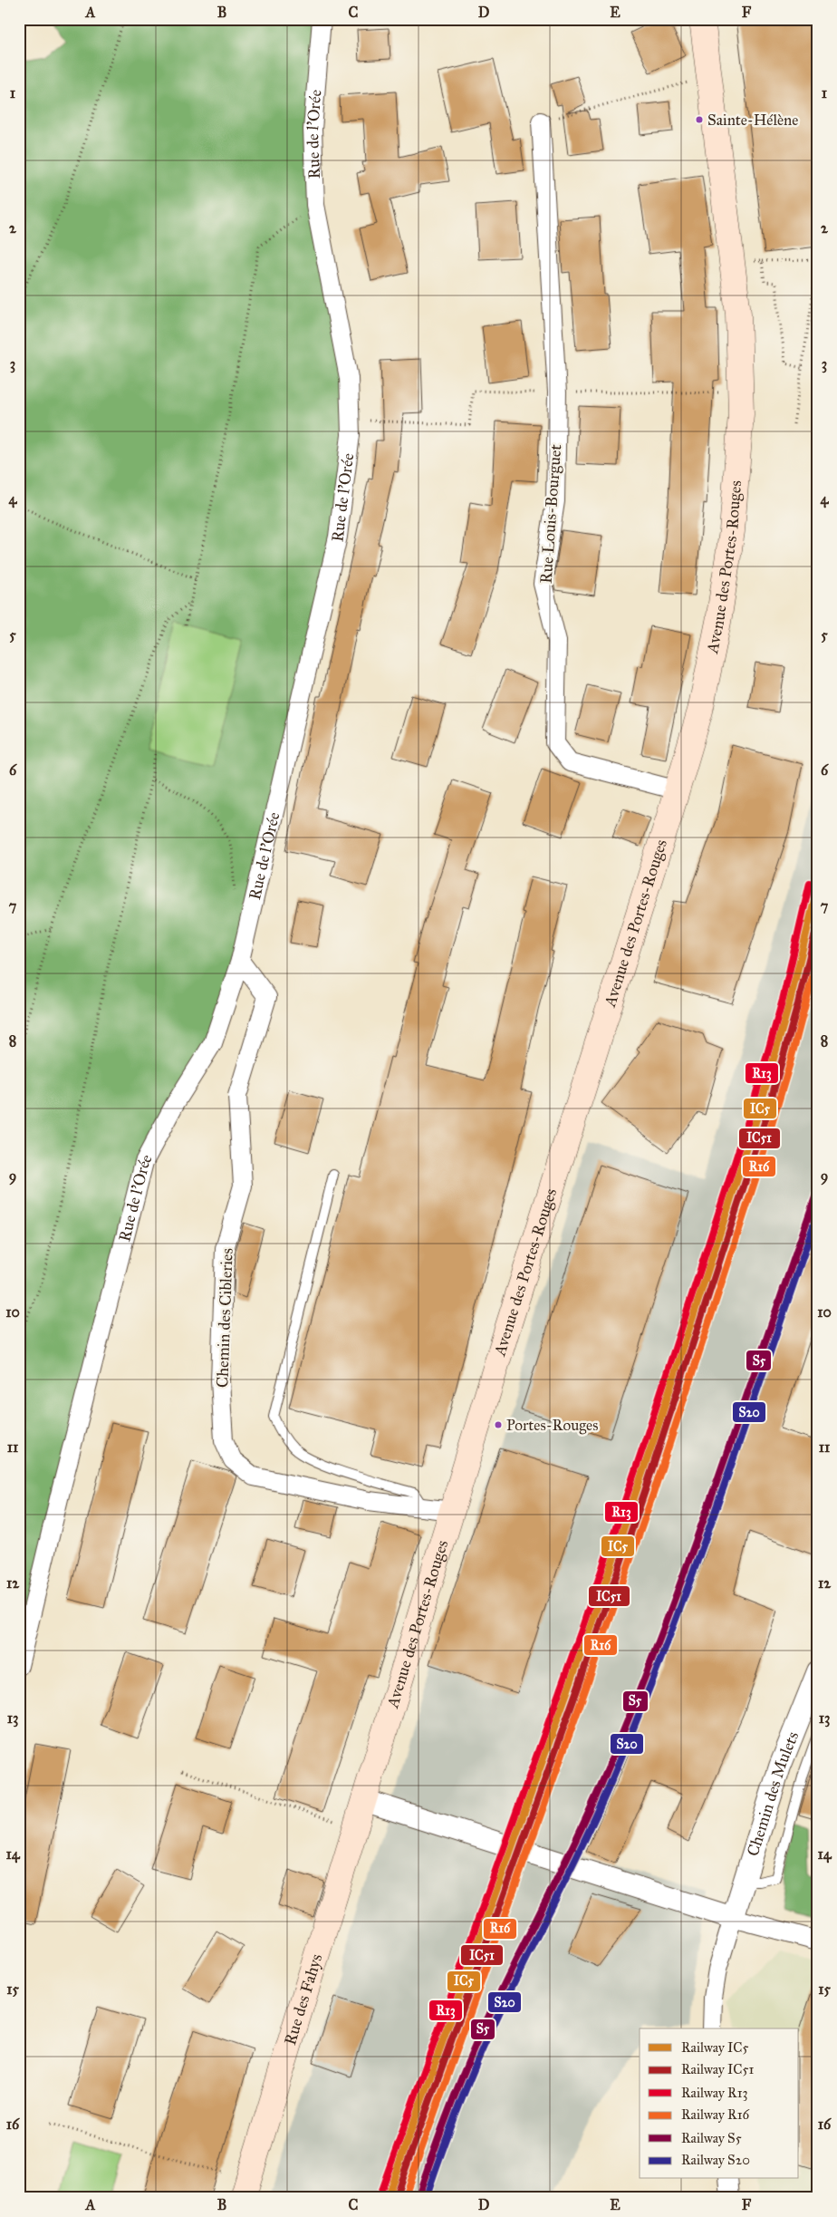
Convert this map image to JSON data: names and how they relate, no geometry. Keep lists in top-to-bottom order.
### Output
{
  "streets": {
    "main road": ["Avenue des Portes-Rouges", "Rue des Fahys"],
    "street": [
      "Rue de l'Orée",
      "Rue Louis-Bourguet",
      "Chemin des Cibleries",
      "Chemin des Mulets"
    ]
  },
  "crossings": [
    ["Rue de l'Orée", "Chemin des Cibleries"],
    ["Rue Louis-Bourguet", "Avenue des Portes-Rouges"],
    ["Avenue des Portes-Rouges", "Chemin des Cibleries"],
    ["Avenue des Portes-Rouges", "Rue des Fahys"]
  ],
  "places": ["Sainte-Hélène", "Portes-Rouges"],
  "lines": [
    "rail line R13",
    "rail line IC5",
    "rail line IC51",
    "rail line R16",
    "rail line S5",
    "rail line S20"
  ],
  "legend": [
    "Railway IC5",
    "Railway IC51",
    "Railway R13",
    "Railway R16",
    "Railway S5",
    "Railway S20"
  ],
  "grid": {
    "columns": [
      "A",
      "B",
      "C",
      "D",
      "E",
      "F"
    ],
    "rows": [
      "1",
      "2",
      "3",
      "4",
      "5",
      "6",
      "7",
      "8",
      "9",
      "10",
      "11",
      "12",
      "13",
      "14",
      "15",
      "16"
    ]
  }
}
